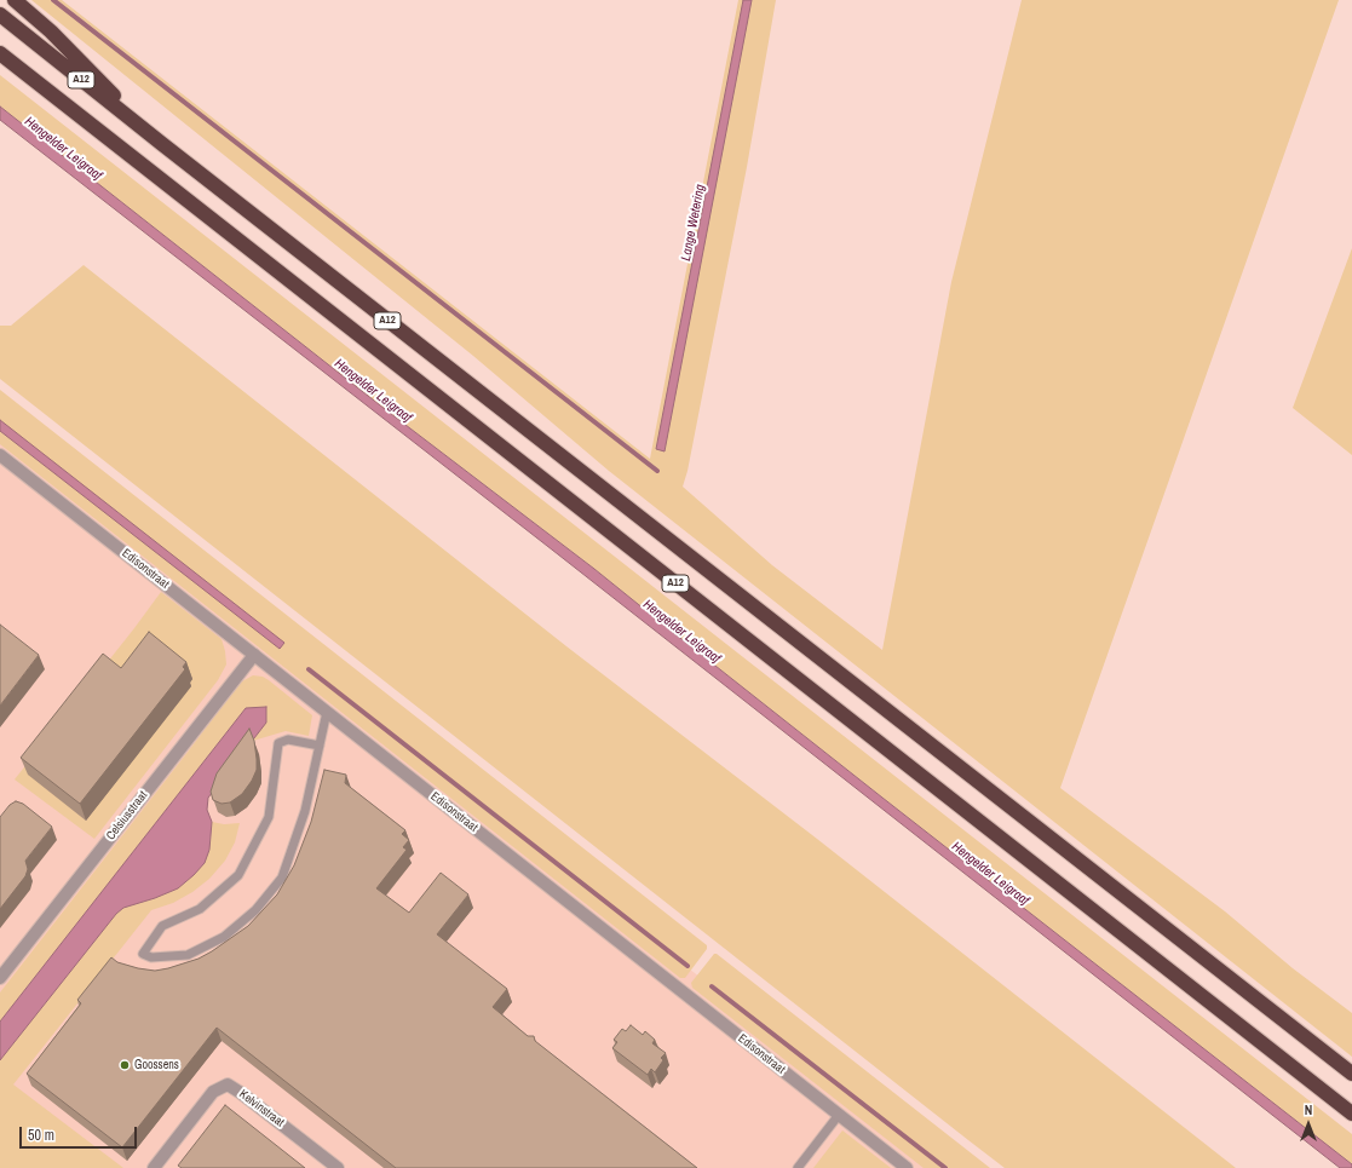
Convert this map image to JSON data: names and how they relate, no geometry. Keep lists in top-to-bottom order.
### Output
{
  "streets": {
    "highway": ["A12"],
    "street": ["Edisonstraat", "Celsiusstraat", "Kelvinstraat"]
  },
  "crossings": [
    ["Edisonstraat", "Celsiusstraat"]
  ],
  "water": ["Hengelder Leigraaf", "Lange Wetering"],
  "places": ["Goossens"],
  "scale_bar": "50 m",
  "north": "top"
}
